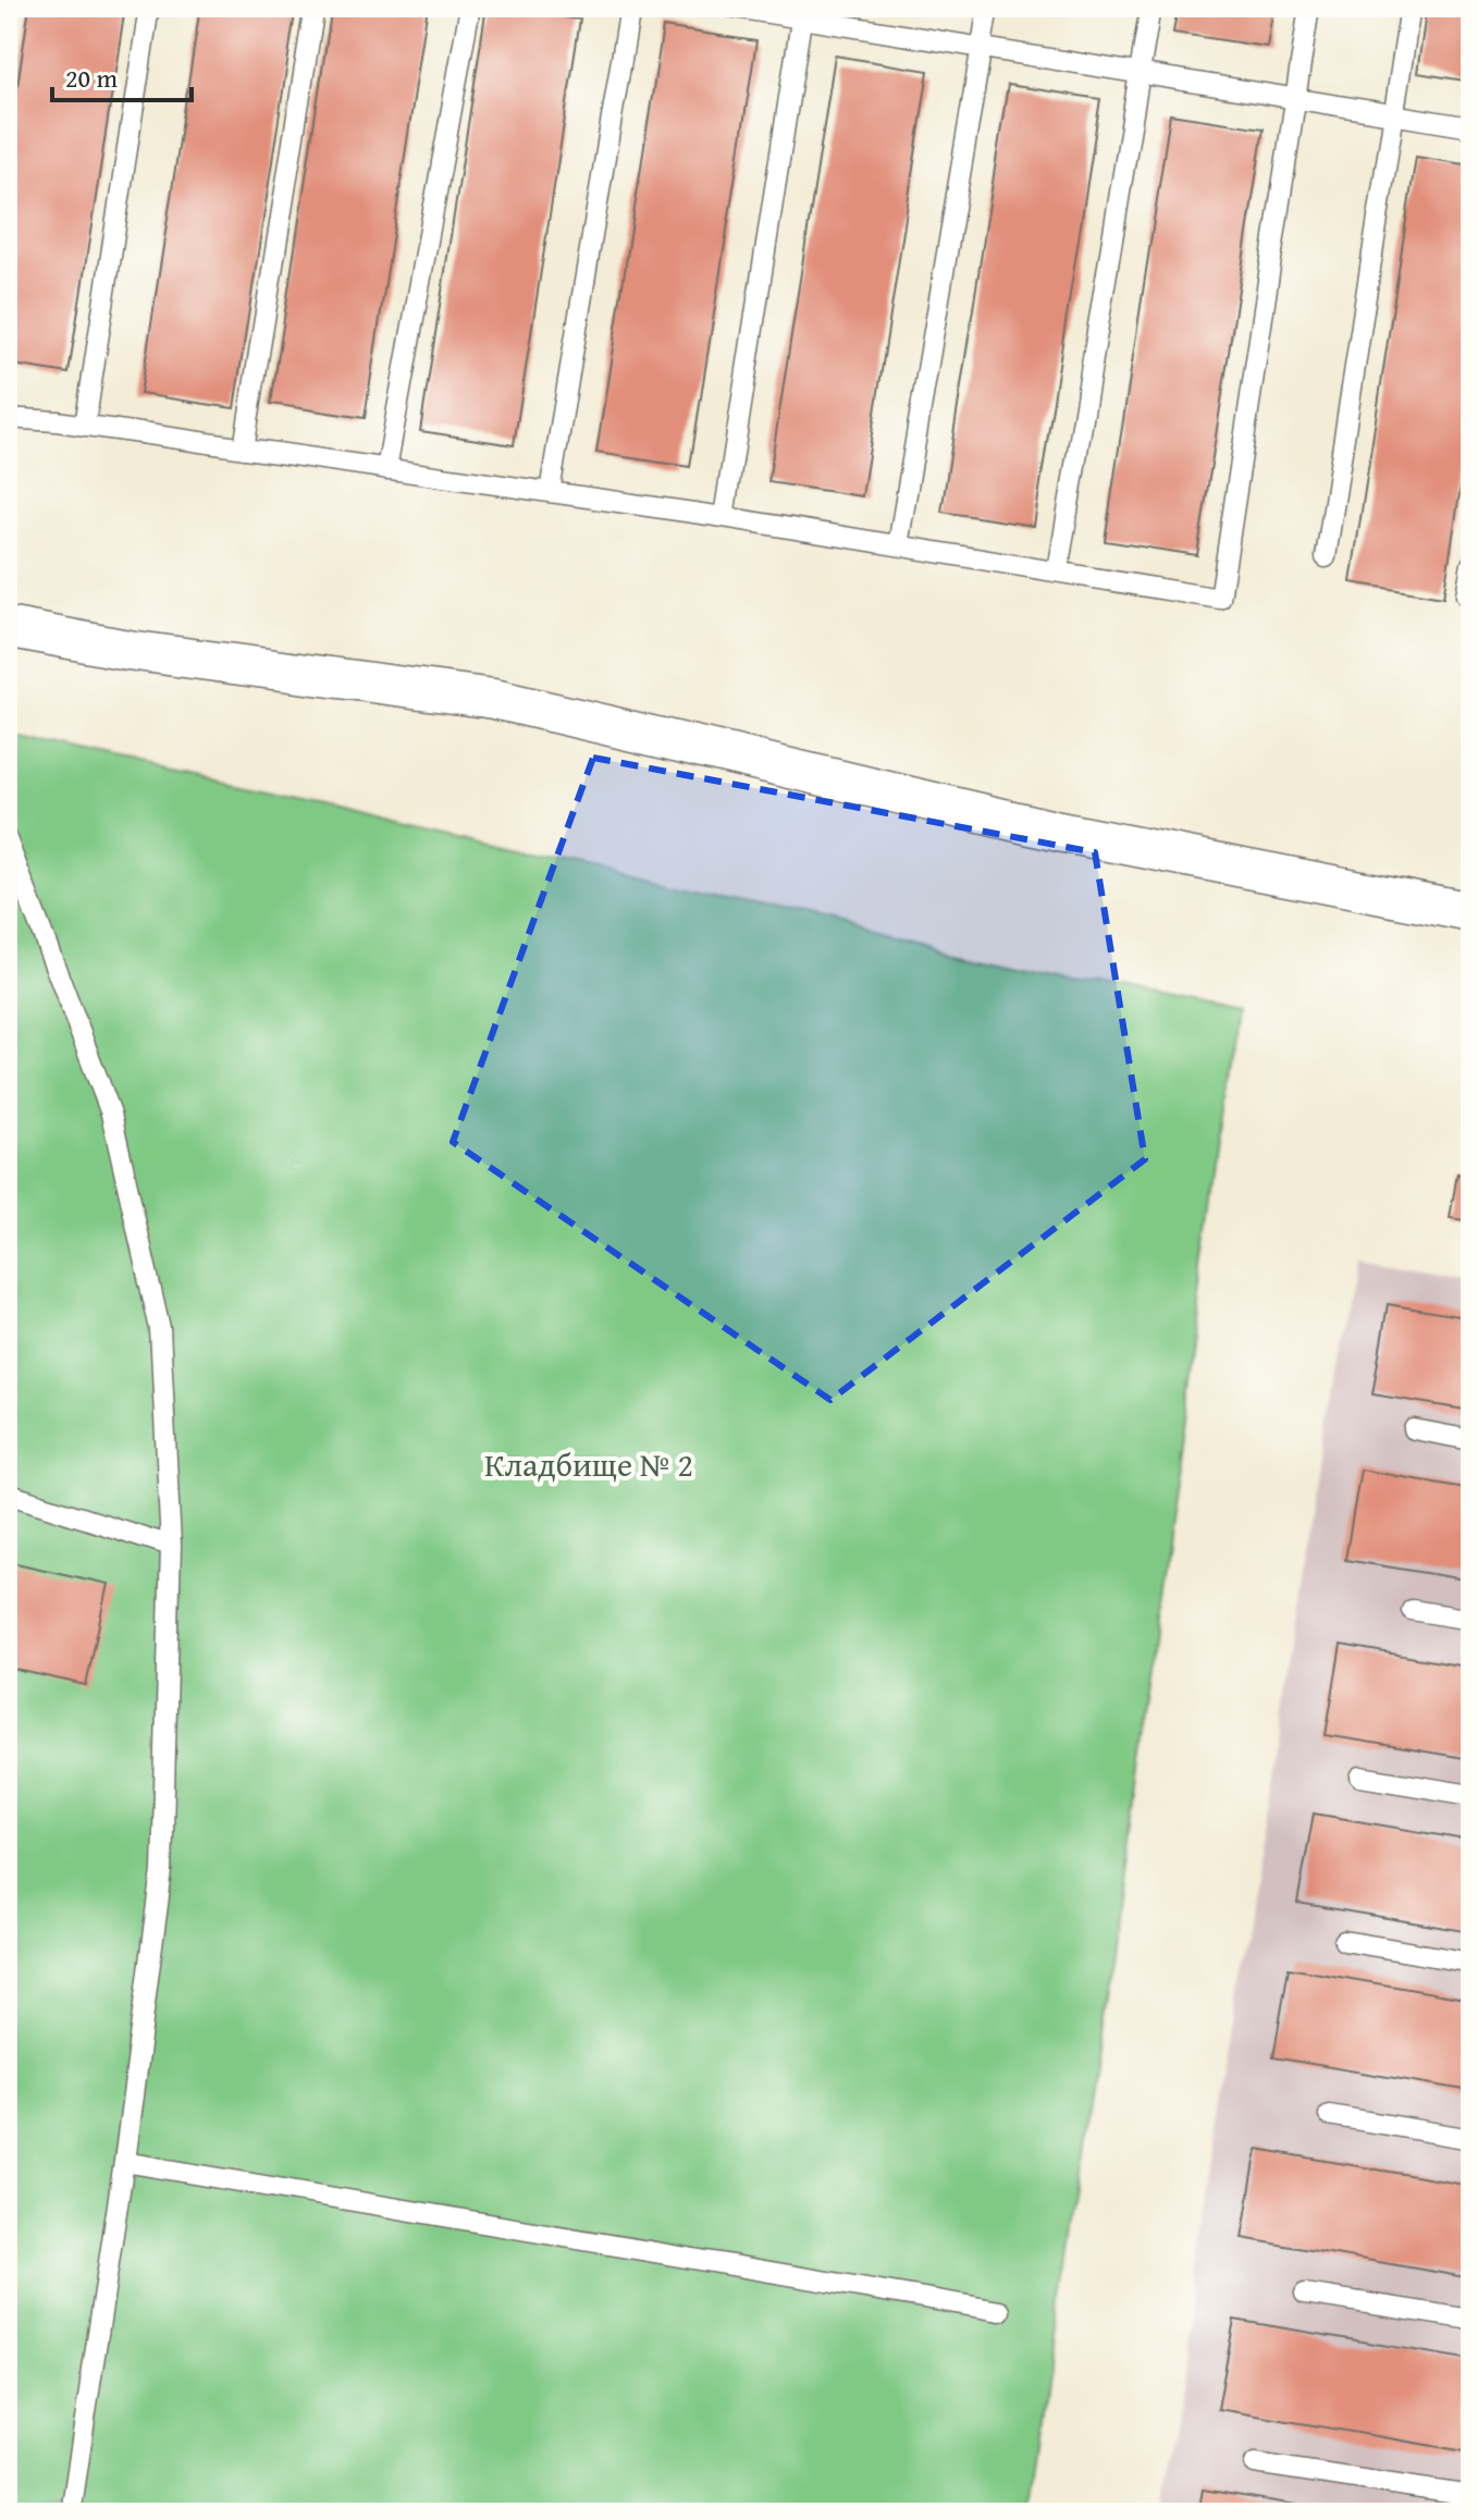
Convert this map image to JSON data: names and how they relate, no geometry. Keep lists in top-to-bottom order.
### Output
{
  "parks": ["Кладбище № 2"],
  "scale_bar": "20 m"
}
